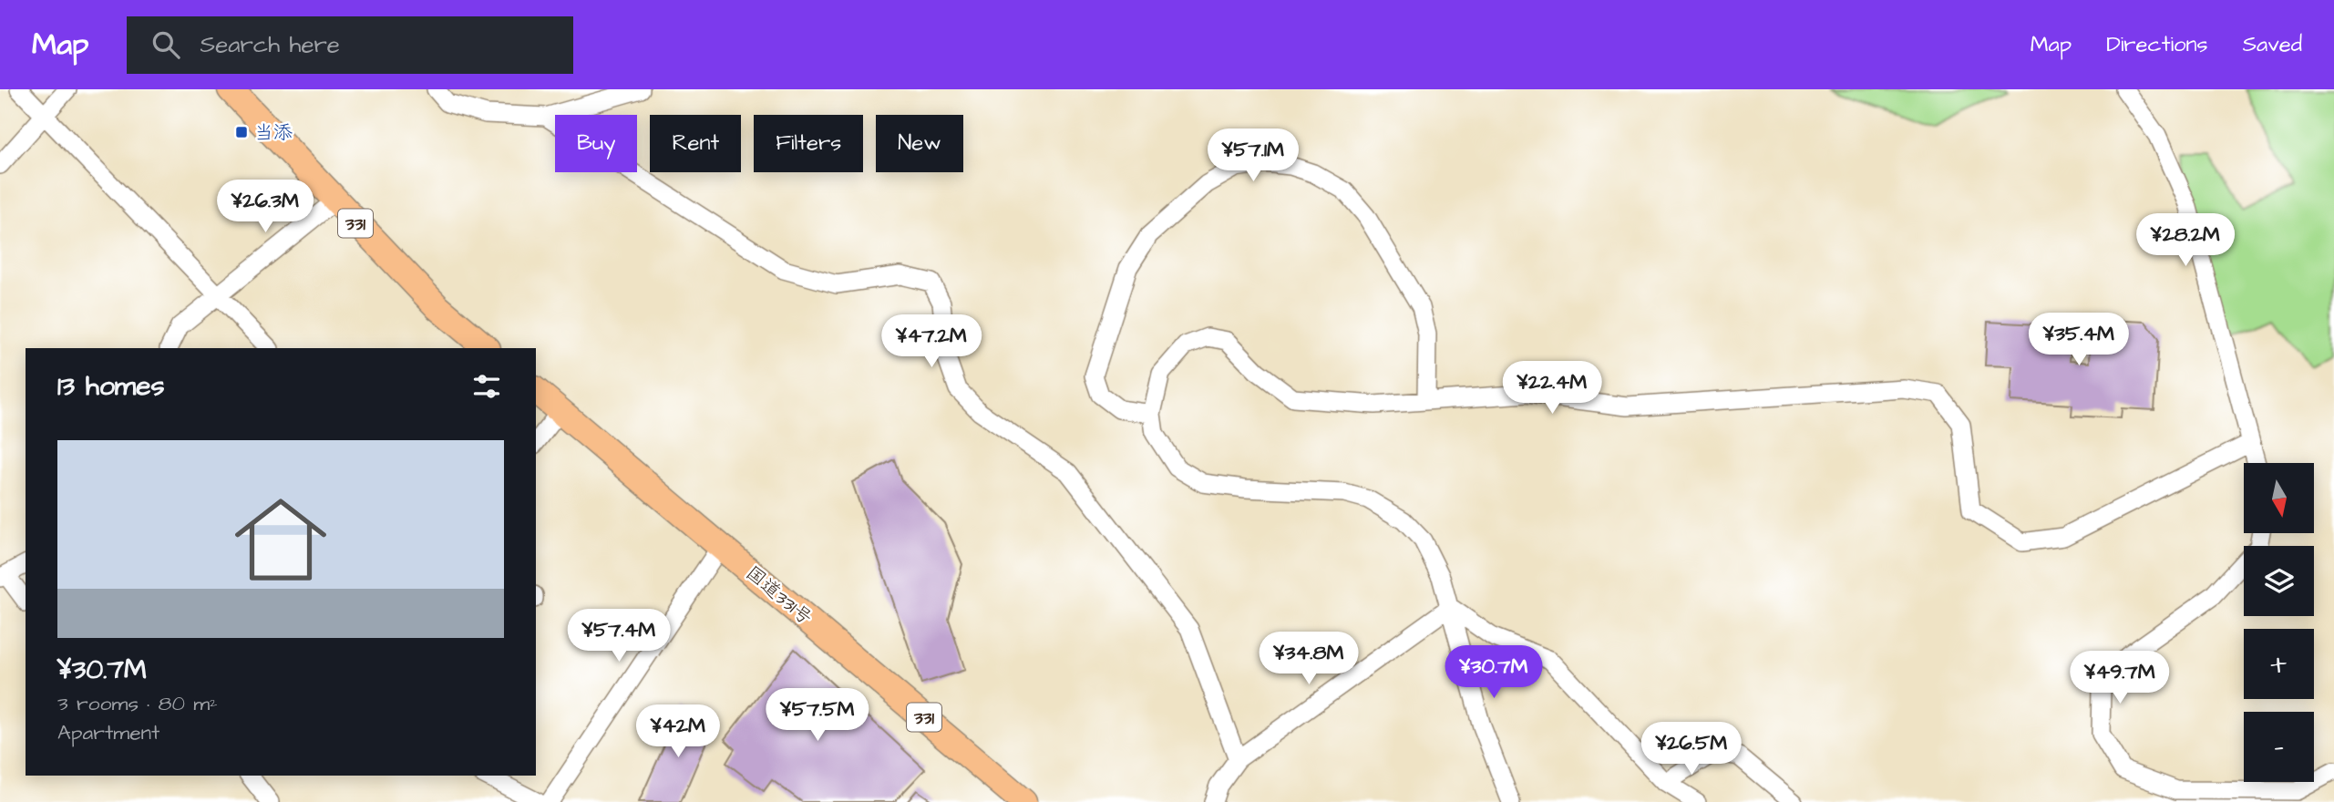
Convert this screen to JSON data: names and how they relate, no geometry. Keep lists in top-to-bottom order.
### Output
{
  "streets": {
    "highway": ["331", "国道331号"]
  },
  "places": {
    "transit": ["当添"]
  },
  "north": "bottom",
  "page": {
    "header": "Map",
    "search": "Search here",
    "nav": ["Map", "Directions", "Saved"],
    "chip": [
      "Buy",
      "Rent",
      "Filters",
      "New"
    ],
    "price": [
      "¥57.1M",
      "¥26.3M",
      "¥28.2M",
      "¥35.4M",
      "¥47.2M",
      "¥22.4M",
      "¥57.4M",
      "¥34.8M",
      "¥30.7M",
      "¥49.7M",
      "¥57.5M",
      "¥42M",
      "¥26.5M"
    ],
    "heading": "13 homes",
    "list": [
      {
        "name": "¥30.7M",
        "note": "3 rooms · 80 m² · Apartment"
      }
    ],
    "map_buttons": ["+", "−"]
  }
}
